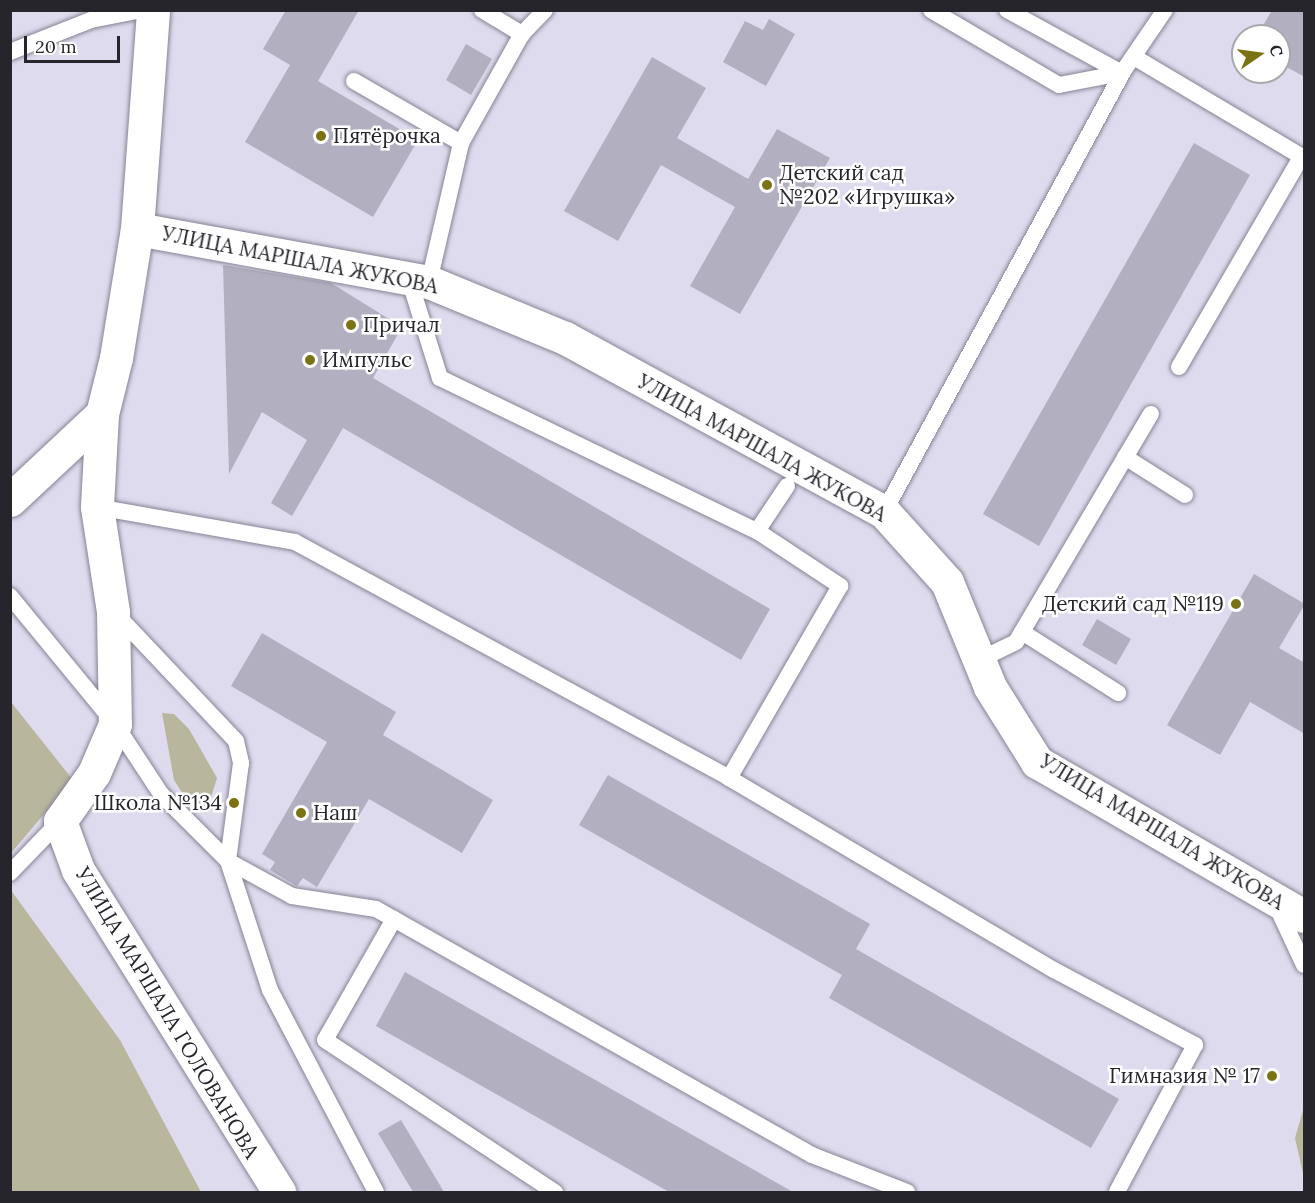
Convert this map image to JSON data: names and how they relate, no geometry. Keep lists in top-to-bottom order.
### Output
{
  "streets": {
    "street": ["УЛИЦА МАРШАЛА ЖУКОВА", "УЛИЦА МАРШАЛА ГОЛОВАНОВА"]
  },
  "places": [
    "Пятёрочка",
    "Детский сад №202 «Игрушка»",
    "Причал",
    "Импульс",
    "Детский сад №119",
    "Школа №134",
    "Наш",
    "Гимназия № 17"
  ],
  "scale_bar": "20 m",
  "north": "right"
}
